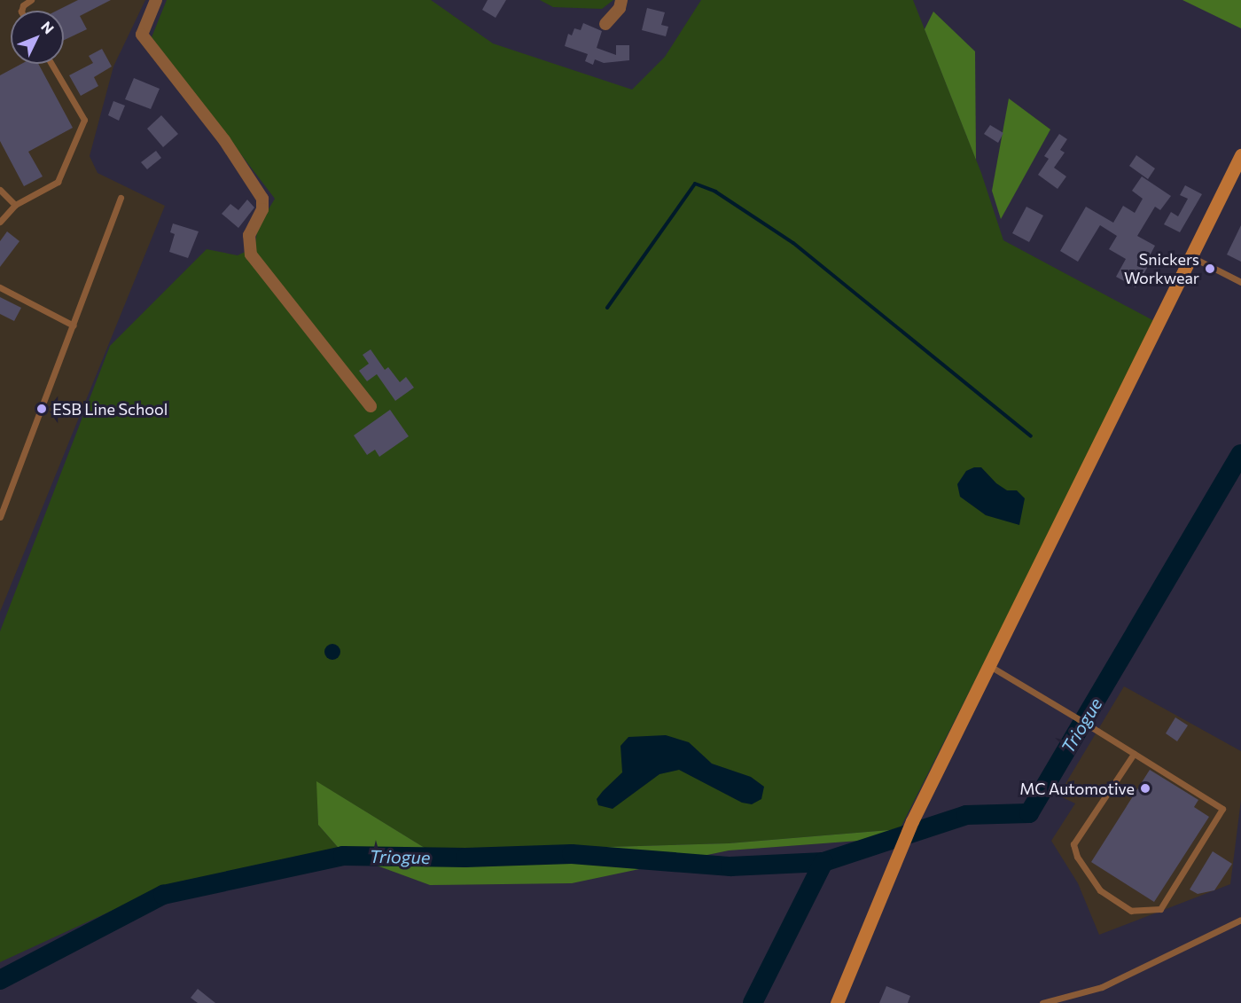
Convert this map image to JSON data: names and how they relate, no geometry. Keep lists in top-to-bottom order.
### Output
{
  "water": ["Triogue"],
  "places": ["Snickers Workwear", "ESB Line School", "MC Automotive"],
  "north": "top right"
}
